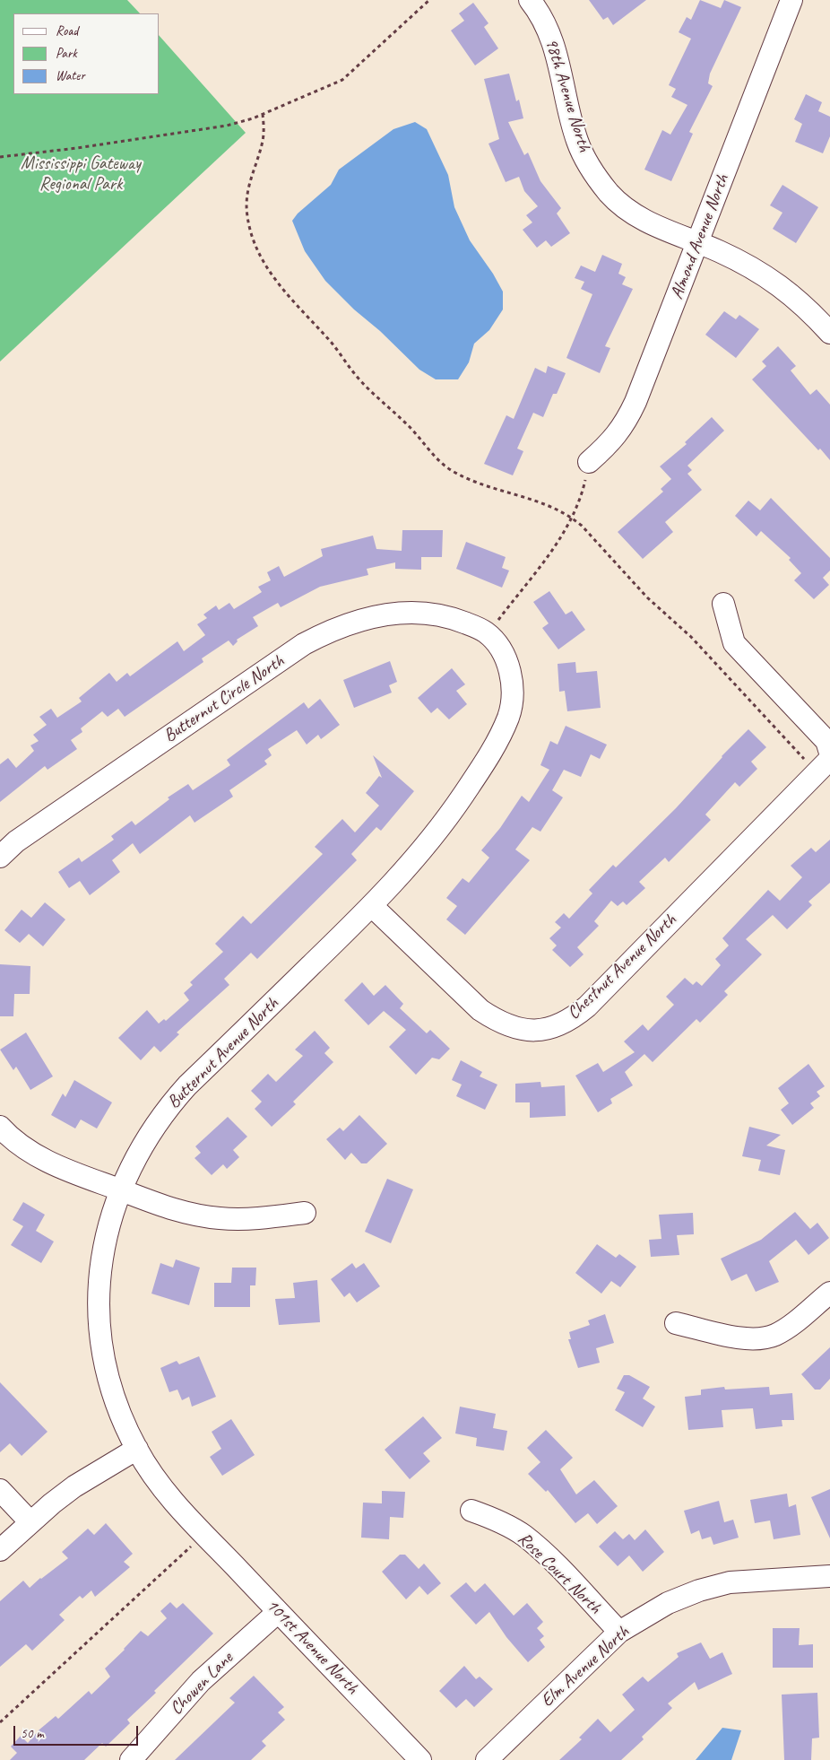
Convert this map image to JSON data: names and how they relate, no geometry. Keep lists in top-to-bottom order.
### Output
{
  "streets": {
    "street": [
      "98th Avenue North",
      "Almond Avenue North",
      "Butternut Circle North",
      "Chestnut Avenue North",
      "Butternut Avenue North",
      "Rose Court North",
      "101st Avenue North",
      "Elm Avenue North",
      "Chowen Lane"
    ]
  },
  "crossings": [
    ["98th Avenue North", "Almond Avenue North"],
    ["Butternut Circle North", "Butternut Avenue North"],
    ["Chestnut Avenue North", "Butternut Avenue North"],
    ["Butternut Avenue North", "101st Avenue North"],
    ["Rose Court North", "Elm Avenue North"],
    ["101st Avenue North", "Chowen Lane"]
  ],
  "parks": ["Mississippi Gateway Regional Park"],
  "legend": ["Road", "Park", "Water"],
  "scale_bar": "50 m"
}
